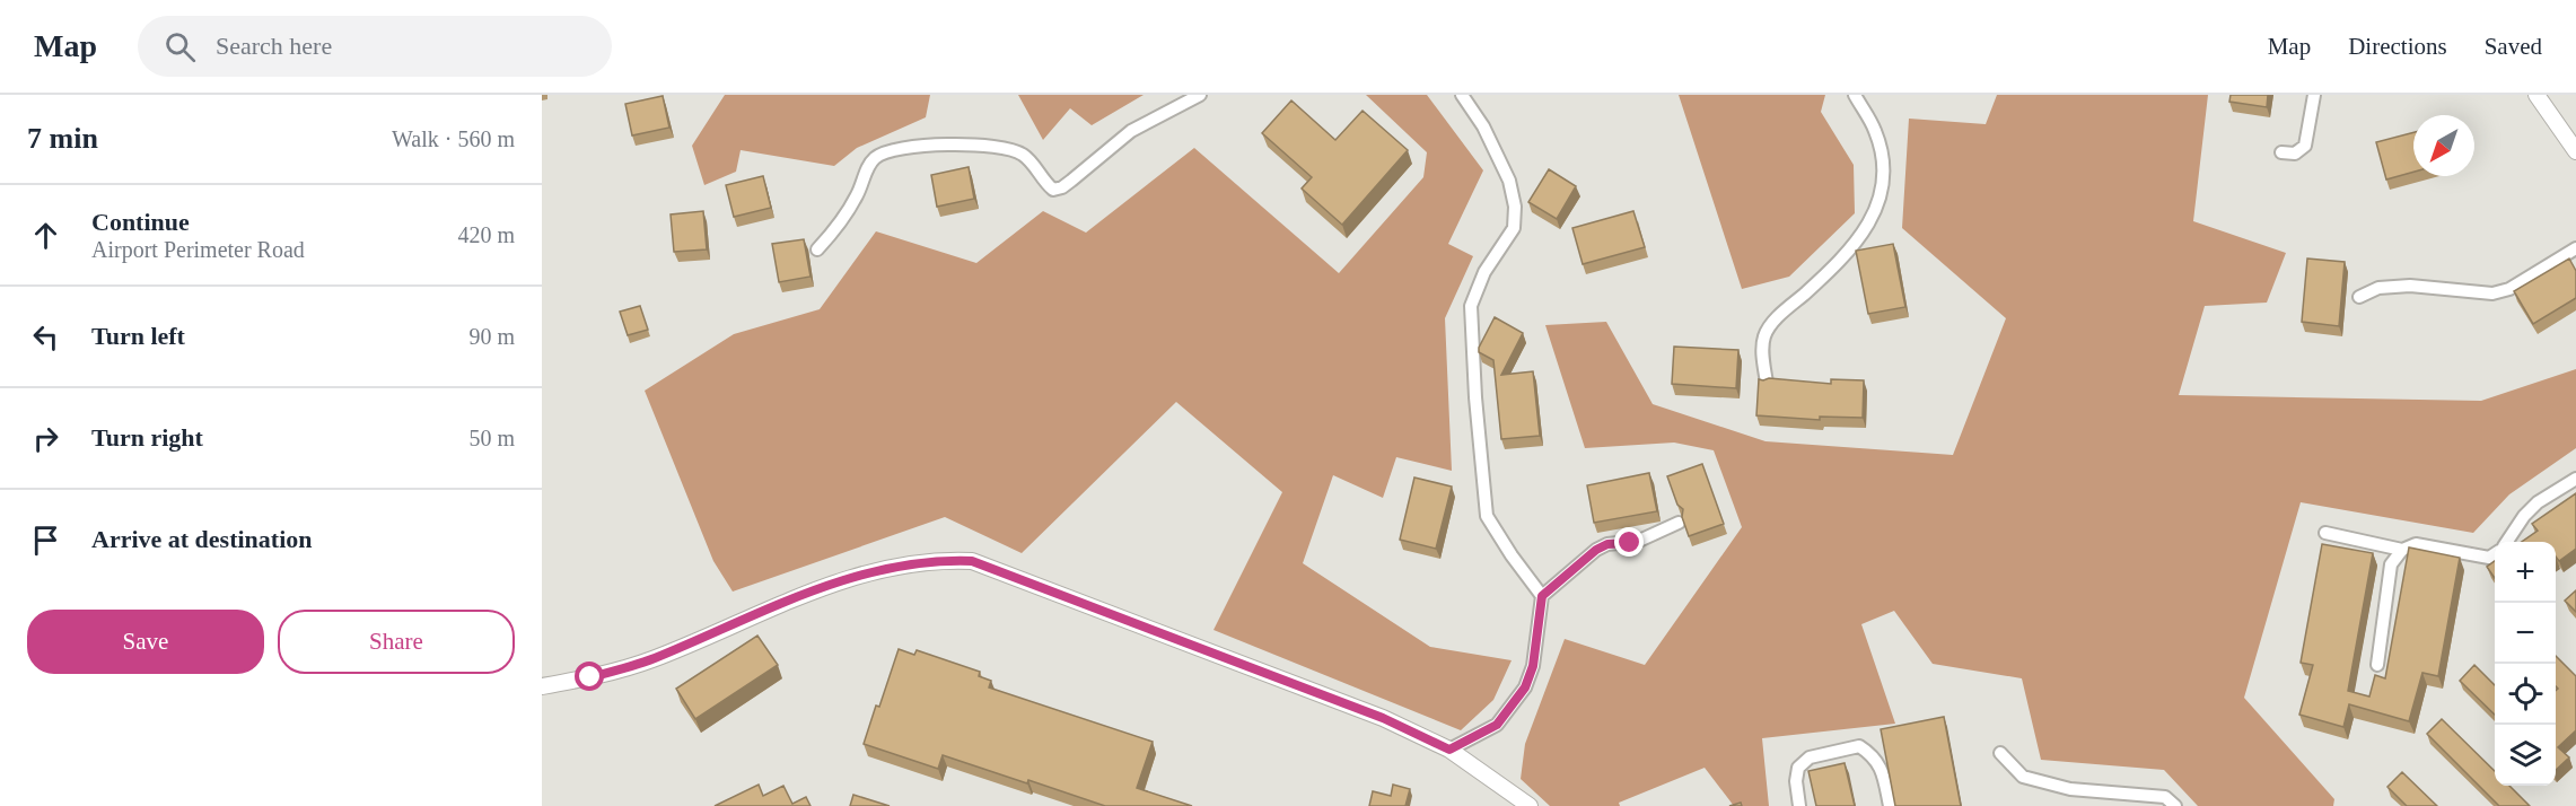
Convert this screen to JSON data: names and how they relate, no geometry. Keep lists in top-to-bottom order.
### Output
{
  "north": "bottom left",
  "page": {
    "header": "Map",
    "search": "Search here",
    "nav": ["Map", "Directions", "Saved"],
    "heading": ["7 min", "Walk · 560 m"],
    "list": [
      ["Continue", "Airport Perimeter Road", "420 m"],
      ["Turn left", "90 m"],
      ["Turn right", "50 m"],
      "Arrive at destination"
    ],
    "map_buttons": ["+", "−"],
    "buttons": ["Save", "Share"]
  }
}
